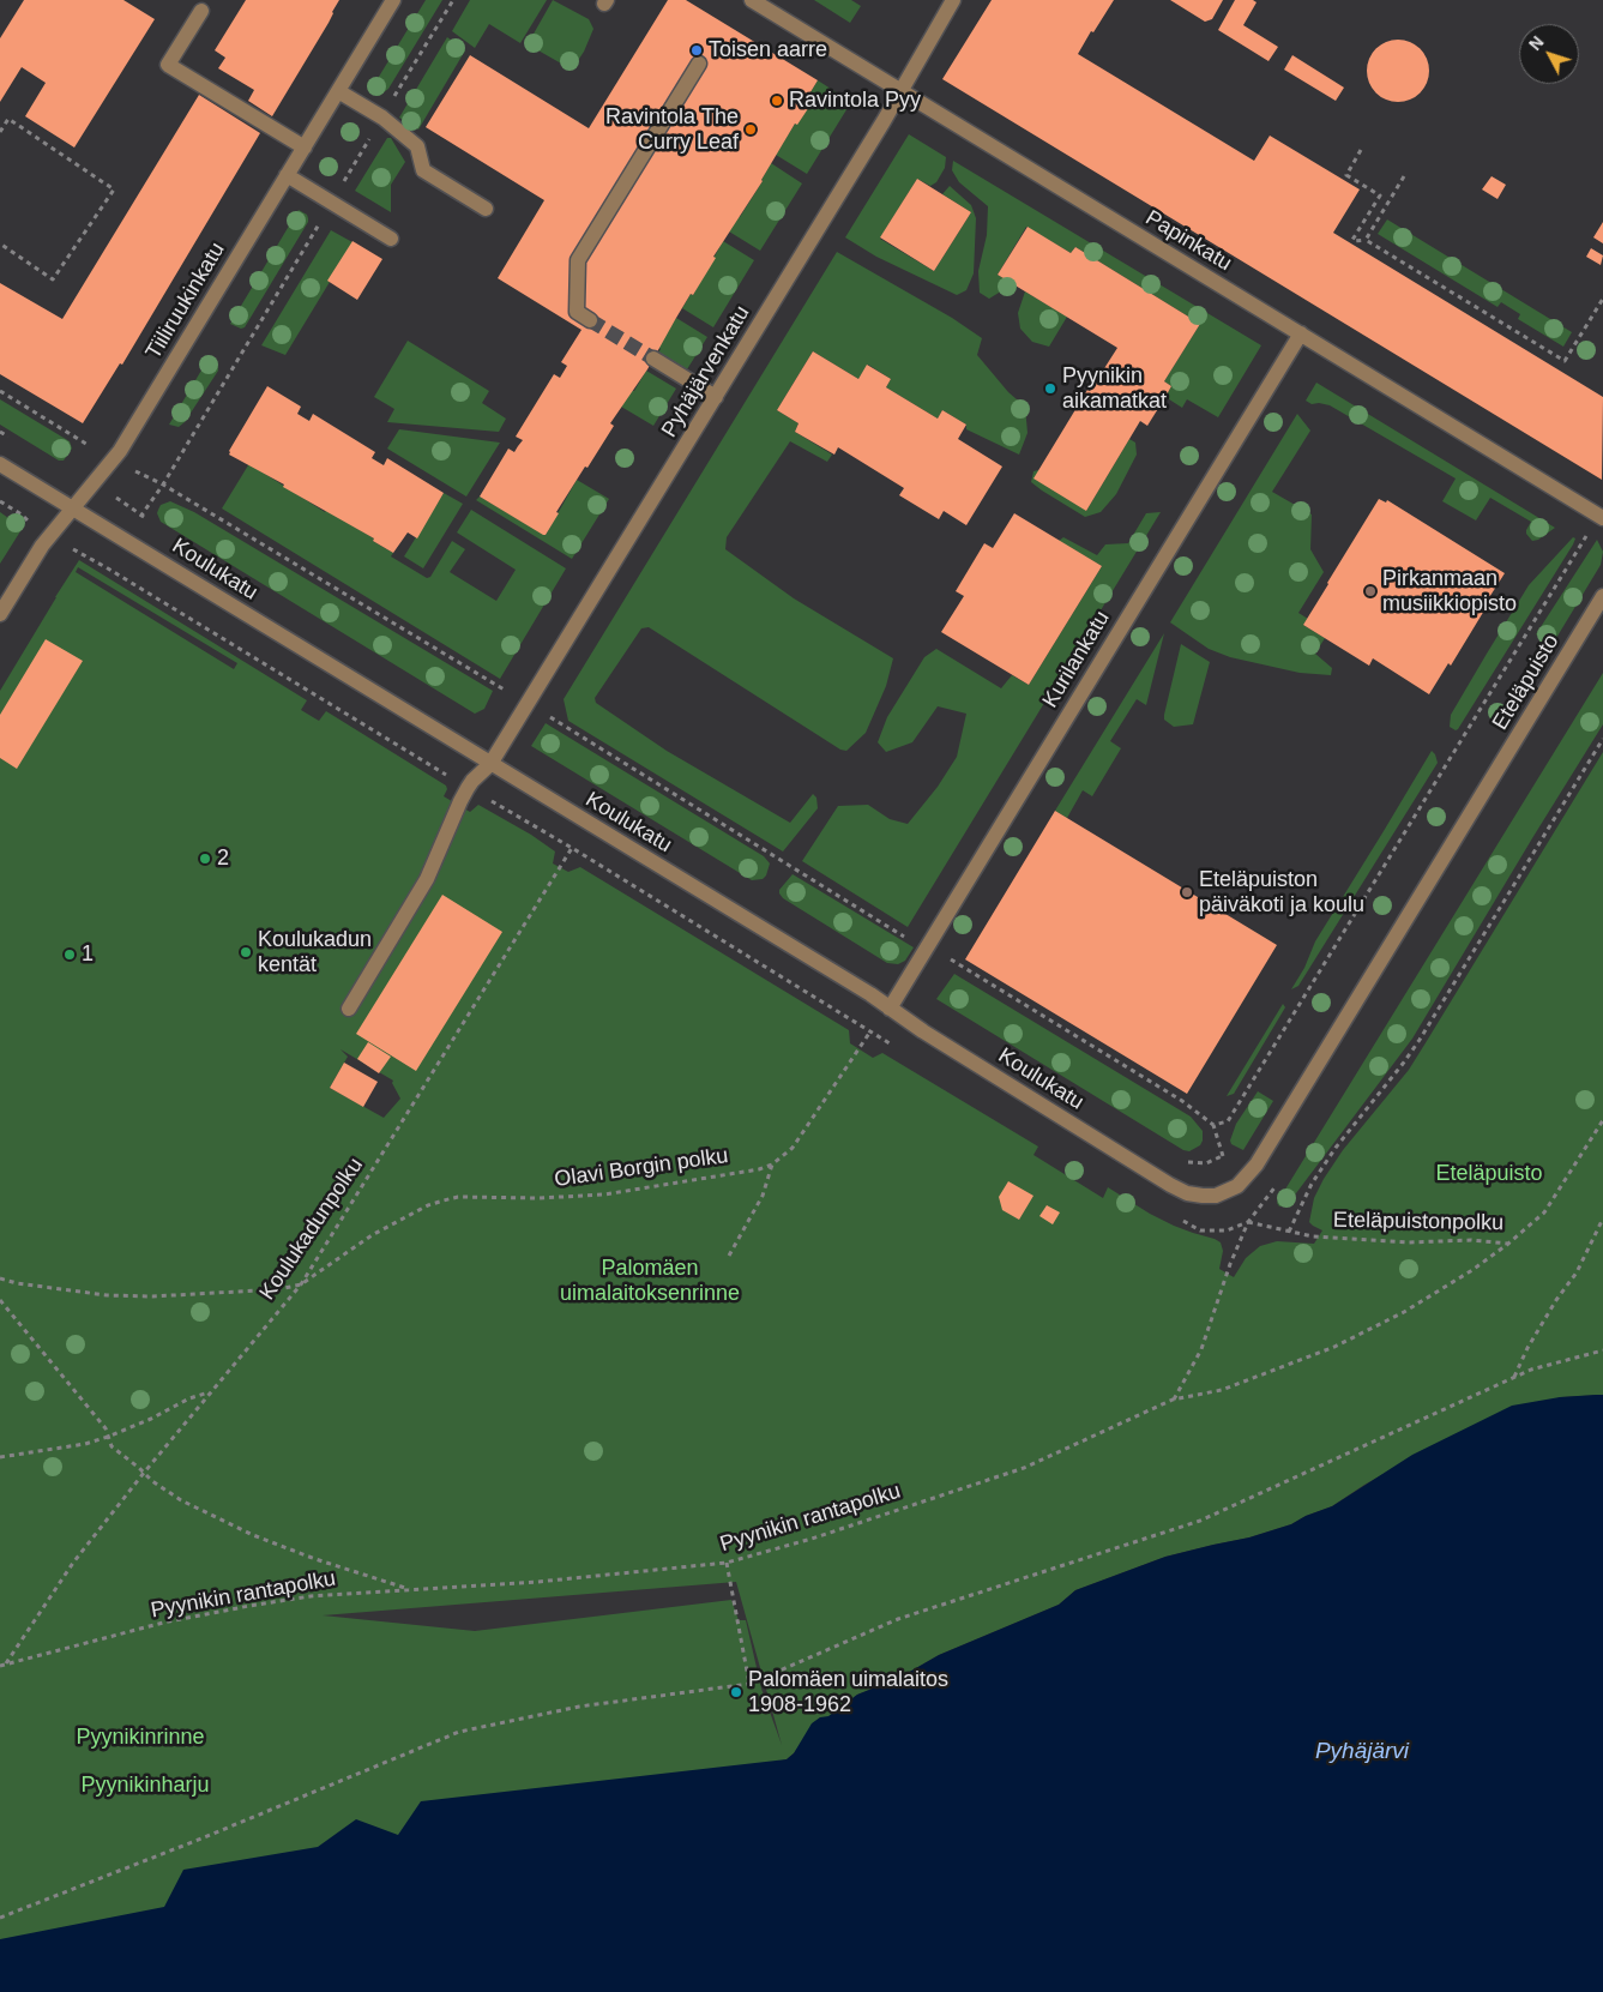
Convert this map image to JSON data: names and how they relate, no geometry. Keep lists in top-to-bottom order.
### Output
{
  "streets": {
    "street": [
      "Papinkatu",
      "Tiiliruukinkatu",
      "Pyhäjärvenkatu",
      "Koulukatu",
      "Kurilankatu",
      "Eteläpuisto"
    ],
    "path": [
      "Olavi Borgin polku",
      "Eteläpuistonpolku",
      "Koulukadunpolku",
      "Pyynikin rantapolku"
    ]
  },
  "crossings": [
    ["Papinkatu", "Pyhäjärvenkatu"],
    ["Papinkatu", "Kurilankatu"],
    ["Tiiliruukinkatu", "Koulukatu"],
    ["Pyhäjärvenkatu", "Koulukatu"],
    ["Koulukatu", "Kurilankatu"],
    ["Koulukatu", "Eteläpuisto"],
    ["Olavi Borgin polku", "Koulukadunpolku"],
    ["Eteläpuistonpolku", "Pyynikin rantapolku"],
    ["Koulukadunpolku", "Pyynikin rantapolku"]
  ],
  "water": ["Pyhäjärvi"],
  "parks": [
    "Eteläpuisto",
    "Palomäen uimalaitoksenrinne",
    "Pyynikinrinne",
    "Pyynikinharju"
  ],
  "places": [
    "Toisen aarre",
    "Ravintola Pyy",
    "Ravintola The Curry Leaf",
    "Pyynikin aikamatkat",
    "Pirkanmaan musiikkiopisto",
    "2",
    "Eteläpuiston päiväkoti ja koulu",
    "Koulukadun kentät",
    "1",
    "Palomäen uimalaitos 1908-1962"
  ],
  "north": "top left"
}
